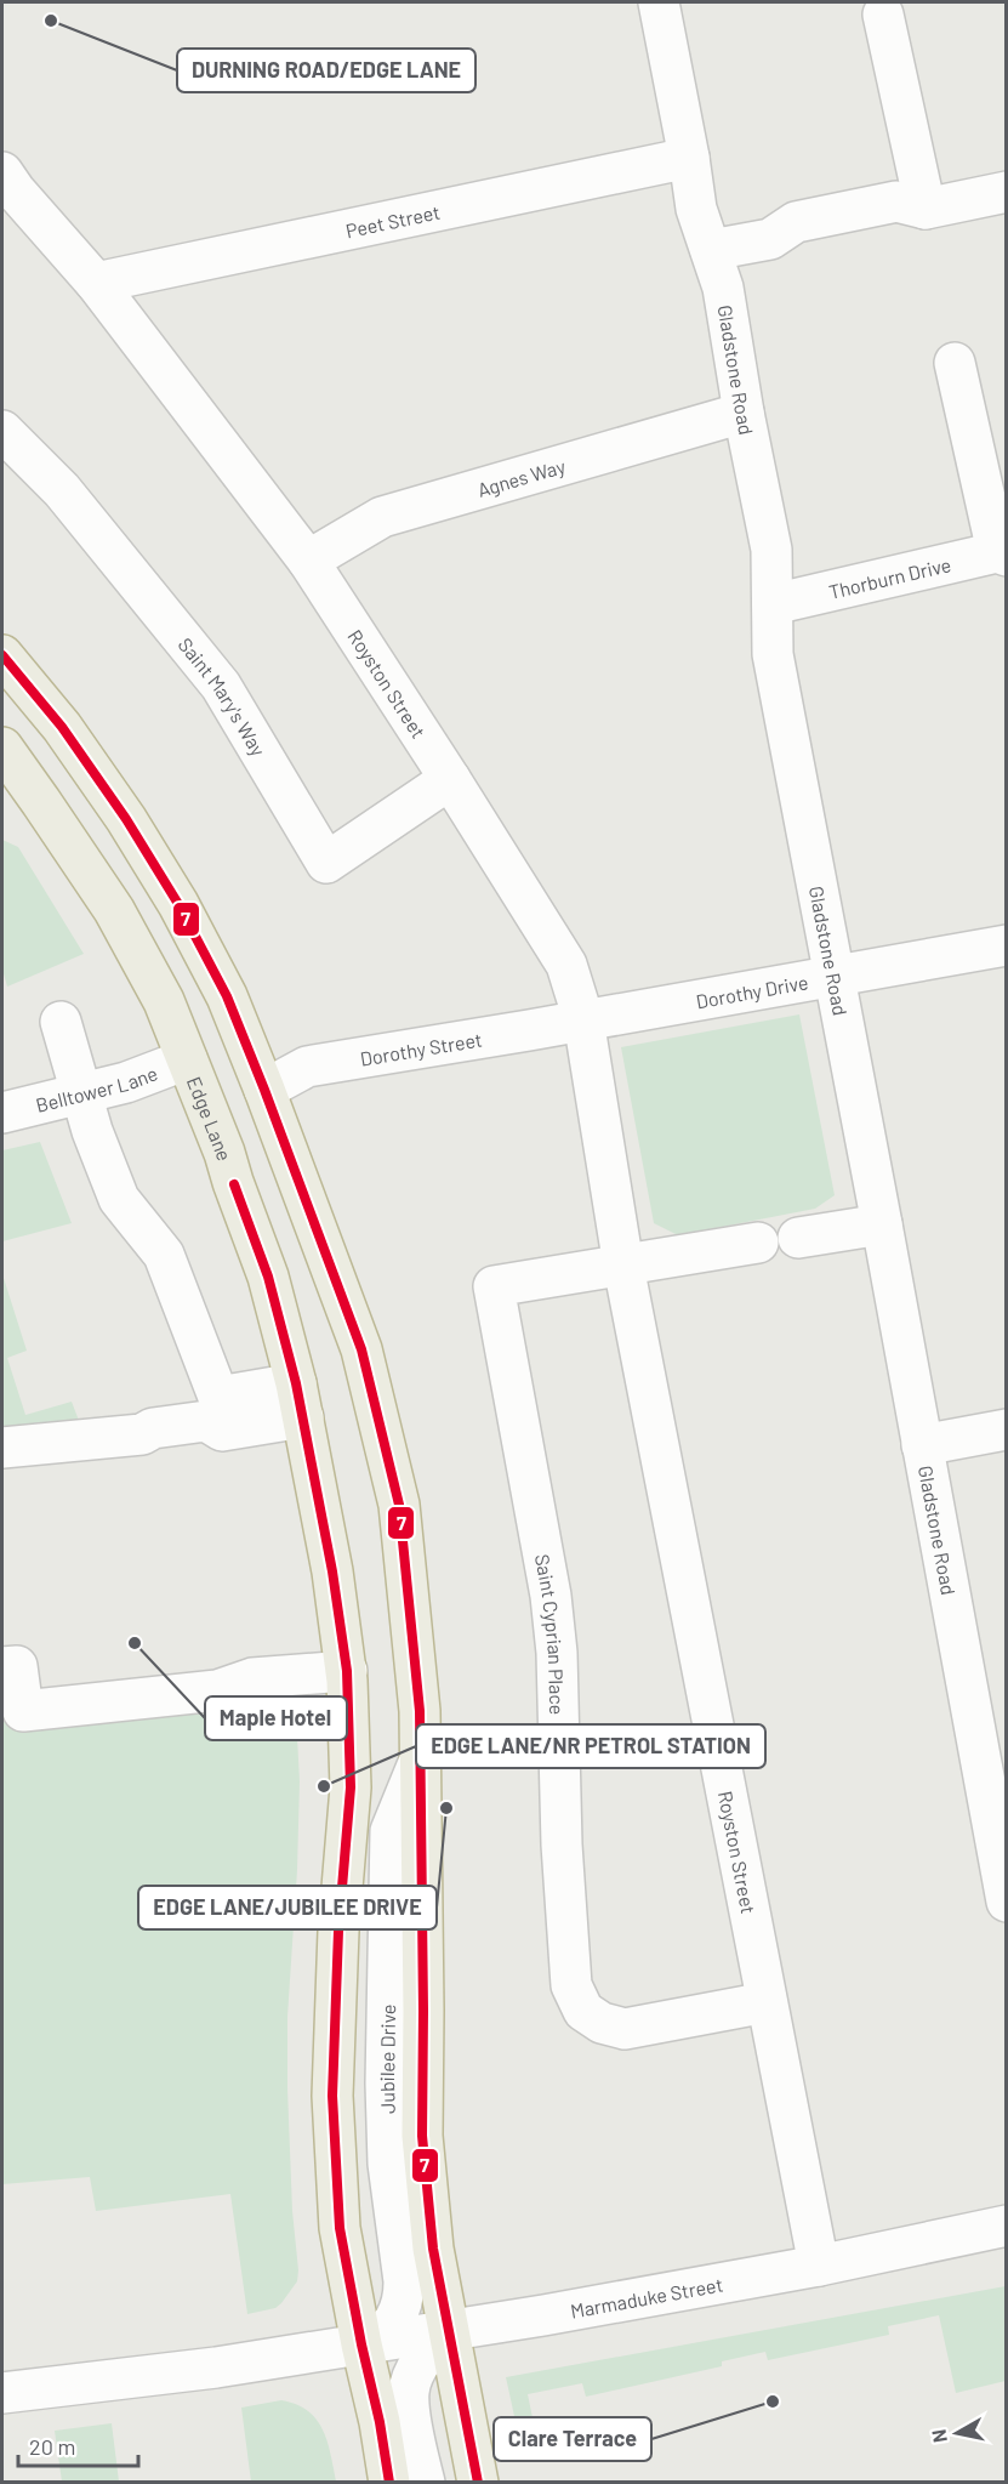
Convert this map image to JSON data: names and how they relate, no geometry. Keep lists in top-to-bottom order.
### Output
{
  "streets": {
    "highway": ["Edge Lane"],
    "street": [
      "Peet Street",
      "Gladstone Road",
      "Agnes Way",
      "Thorburn Drive",
      "Royston Street",
      "Saint Mary's Way",
      "Dorothy Drive",
      "Dorothy Street",
      "Belltower Lane",
      "Saint Cyprian Place",
      "Jubilee Drive",
      "Marmaduke Street"
    ]
  },
  "crossings": [
    ["Peet Street", "Gladstone Road"],
    ["Peet Street", "Royston Street"],
    ["Gladstone Road", "Agnes Way"],
    ["Gladstone Road", "Thorburn Drive"],
    ["Gladstone Road", "Dorothy Drive"],
    ["Agnes Way", "Royston Street"],
    ["Royston Street", "Saint Mary's Way"],
    ["Royston Street", "Dorothy Drive"],
    ["Royston Street", "Dorothy Street"],
    ["Royston Street", "Saint Cyprian Place"],
    ["Royston Street", "Marmaduke Street"],
    ["Dorothy Drive", "Dorothy Street"],
    ["Belltower Lane", "Edge Lane"],
    ["Edge Lane", "Jubilee Drive"],
    ["Jubilee Drive", "Marmaduke Street"]
  ],
  "places": [
    "DURNING ROAD/EDGE LANE",
    "Maple Hotel",
    "EDGE LANE/NR PETROL STATION",
    "EDGE LANE/JUBILEE DRIVE",
    "Clare Terrace"
  ],
  "lines": ["transit line 7"],
  "scale_bar": "20 m",
  "north": "left"
}
